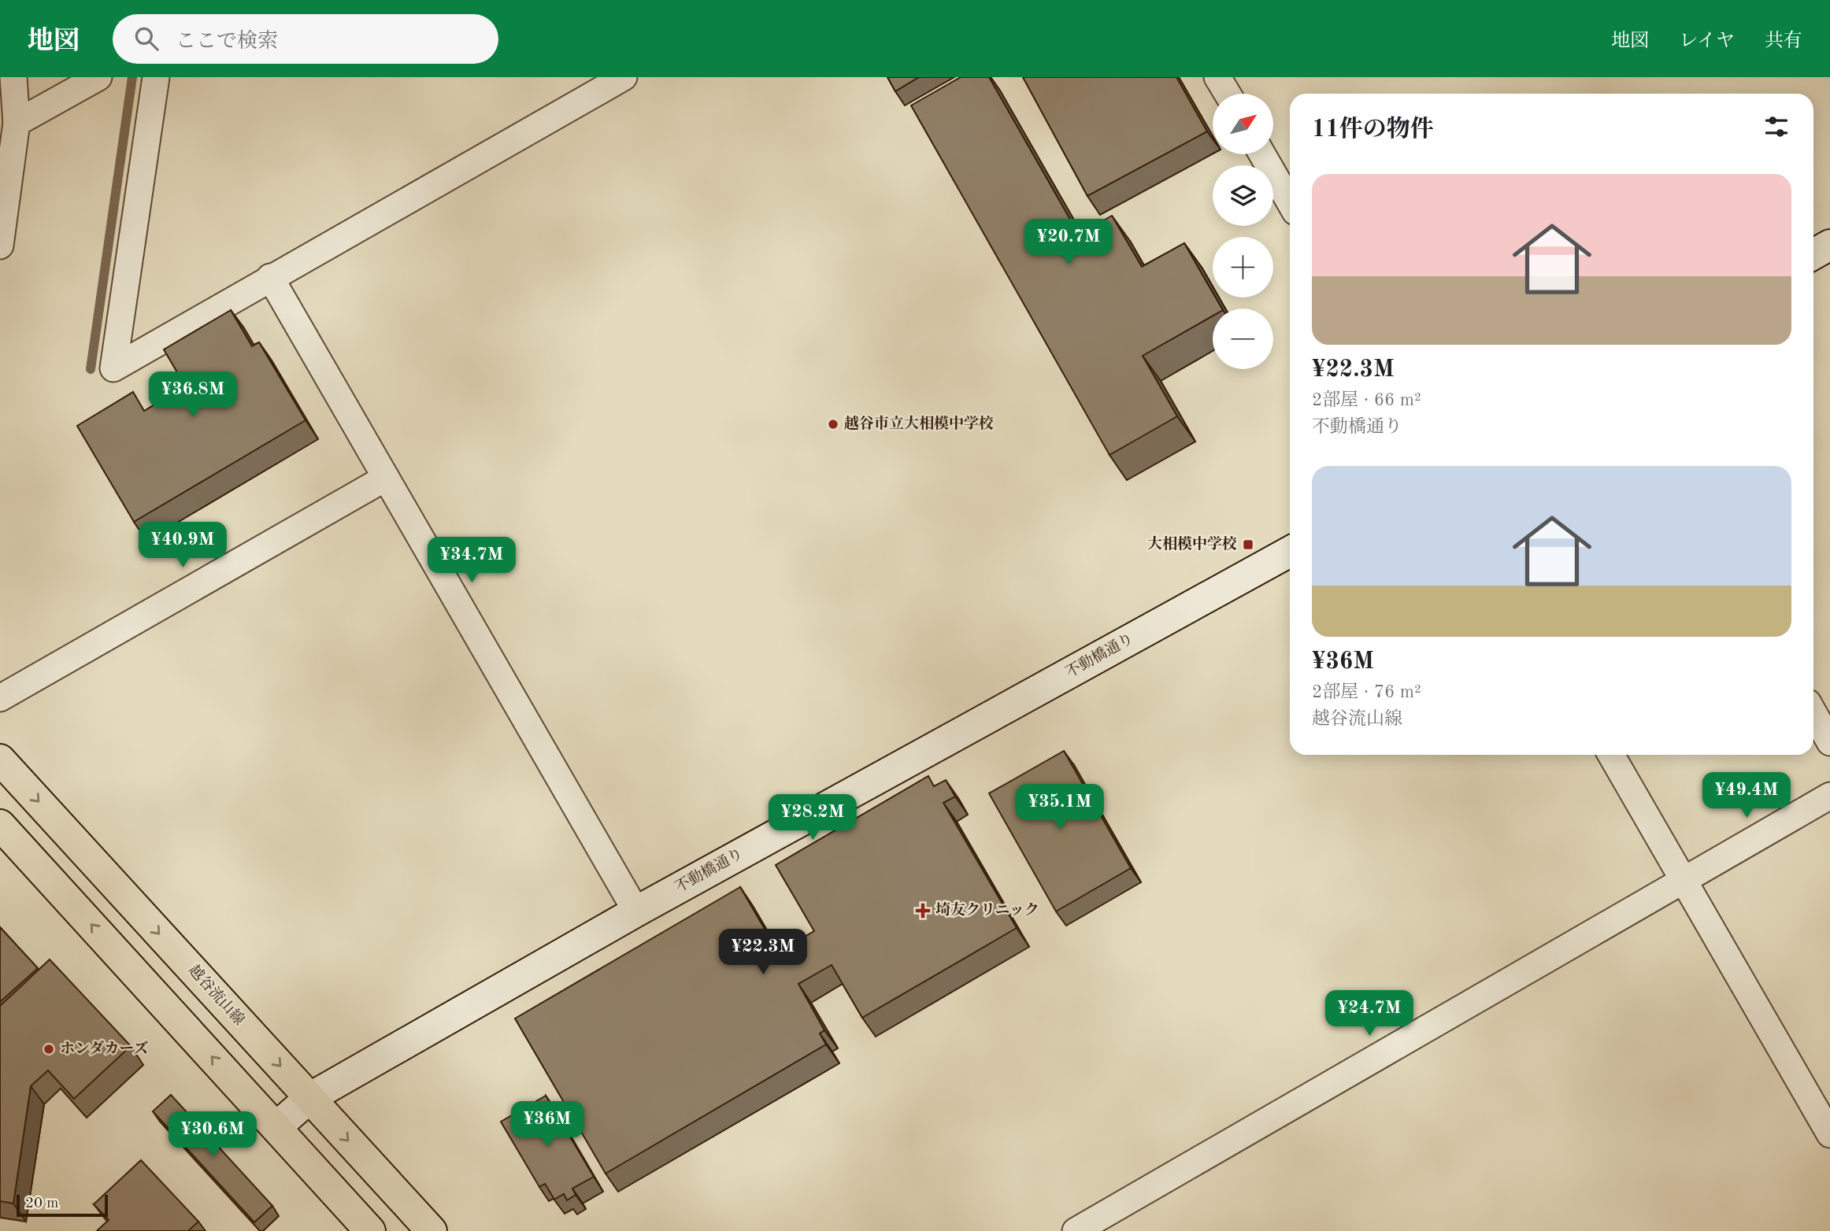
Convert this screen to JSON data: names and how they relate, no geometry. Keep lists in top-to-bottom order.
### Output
{
  "streets": {
    "main road": ["越谷流山線"],
    "street": ["不動橋通り"]
  },
  "crossings": [
    ["不動橋通り", "越谷流山線"]
  ],
  "places": {
    "other": ["越谷市立大相模中学校", "ホンダカーズ"],
    "transit": ["大相模中学校"],
    "health": ["埼友クリニック"]
  },
  "scale_bar": "20 m",
  "north": "top right",
  "page": {
    "header": "地図",
    "search": "ここで検索",
    "nav": ["地図", "レイヤ", "共有"],
    "map_buttons": ["+", "−"],
    "heading": "11件の物件",
    "list": [
      {
        "name": "¥22.3M",
        "note": "2部屋 · 66 m² · 不動橋通り"
      },
      {
        "name": "¥36M",
        "note": "2部屋 · 76 m² · 越谷流山線"
      }
    ],
    "price": [
      "¥20.7M",
      "¥36.8M",
      "¥40.9M",
      "¥34.7M",
      "¥49.4M",
      "¥35.1M",
      "¥28.2M",
      "¥22.3M",
      "¥24.7M",
      "¥36M",
      "¥30.6M"
    ],
    "scale": "20 m"
  }
}
